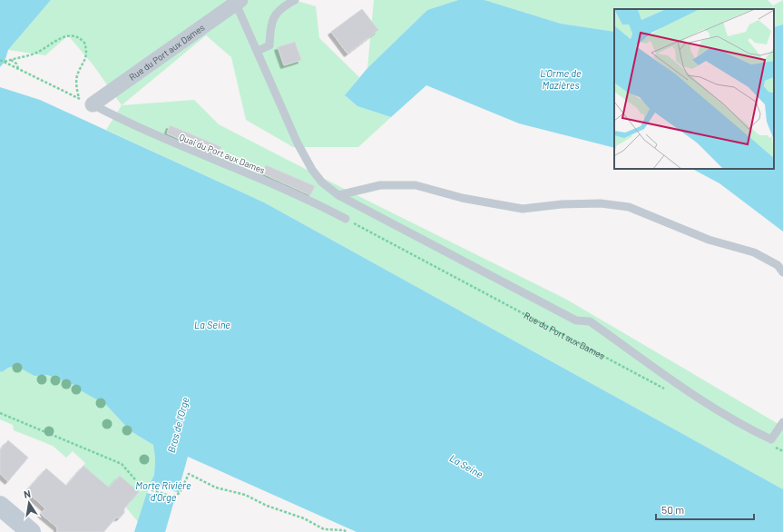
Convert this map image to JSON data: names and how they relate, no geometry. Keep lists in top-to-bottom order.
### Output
{
  "streets": {
    "street": ["Rue du Port aux Dames"],
    "lane": ["Quai du Port aux Dames"]
  },
  "crossings": [
    ["Rue du Port aux Dames", "Quai du Port aux Dames"]
  ],
  "water": [
    "L'Orme de Mazières",
    "La Seine",
    "Bras de l'Orge",
    "Morte Rivière d'Orge"
  ],
  "scale_bar": "50 m",
  "north": "top"
}
